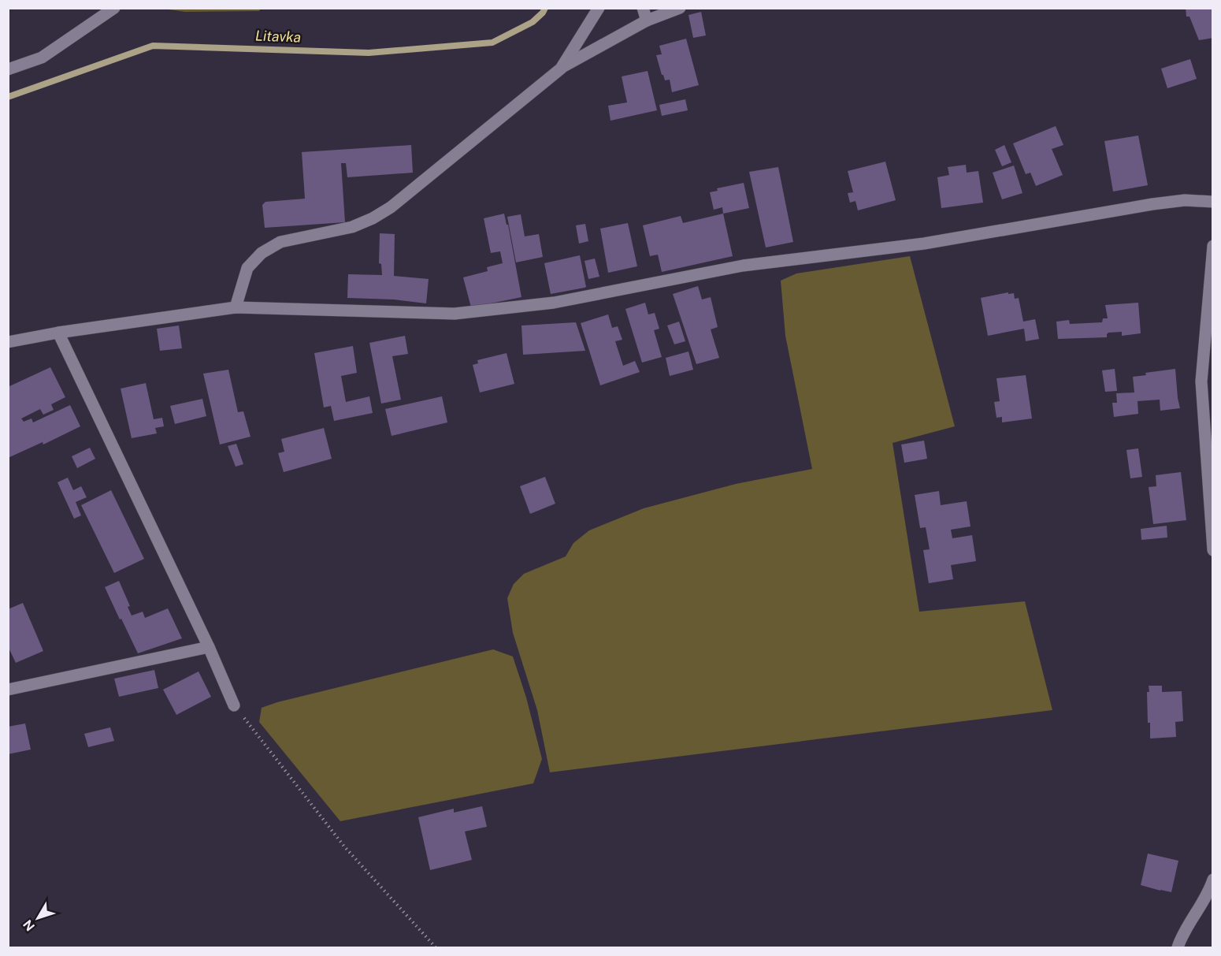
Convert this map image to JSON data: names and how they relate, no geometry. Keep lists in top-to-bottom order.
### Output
{
  "water": ["Litavka"],
  "north": "bottom left"
}
